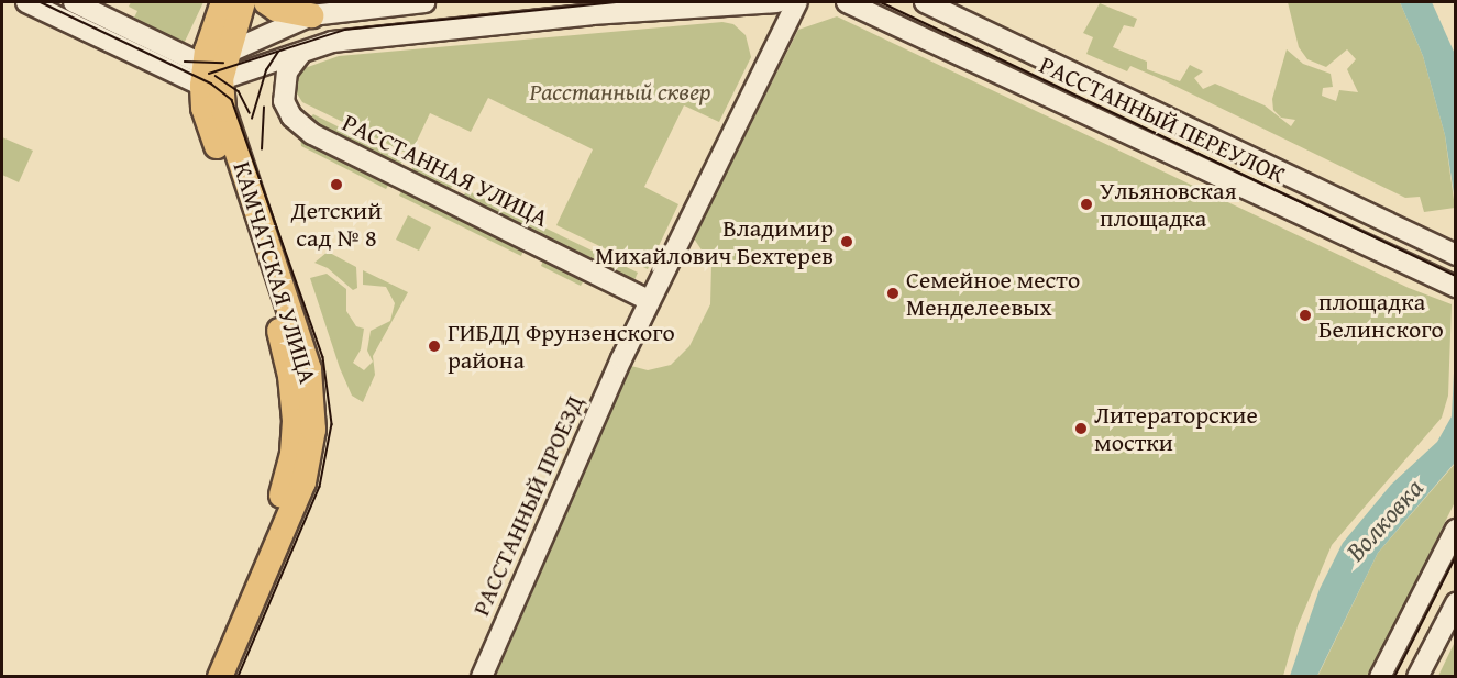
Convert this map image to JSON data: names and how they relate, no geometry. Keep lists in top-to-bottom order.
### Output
{
  "streets": {
    "main road": ["КАМЧАТСКАЯ УЛИЦА"],
    "street": ["РАССТАННЫЙ ПЕРЕУЛОК", "РАССТАННАЯ УЛИЦА", "РАССТАННЫЙ ПРОЕЗД"]
  },
  "crossings": [
    ["РАССТАННАЯ УЛИЦА", "РАССТАННЫЙ ПРОЕЗД"]
  ],
  "water": ["Волковка"],
  "parks": ["Расстанный сквер"],
  "places": [
    "Детский сад № 8",
    "Ульяновская площадка",
    "Владимир Михайлович Бехтерев",
    "Семейное место Менделеевых",
    "площадка Белинского",
    "ГИБДД Фрунзенского района",
    "Литераторские мостки"
  ]
}
